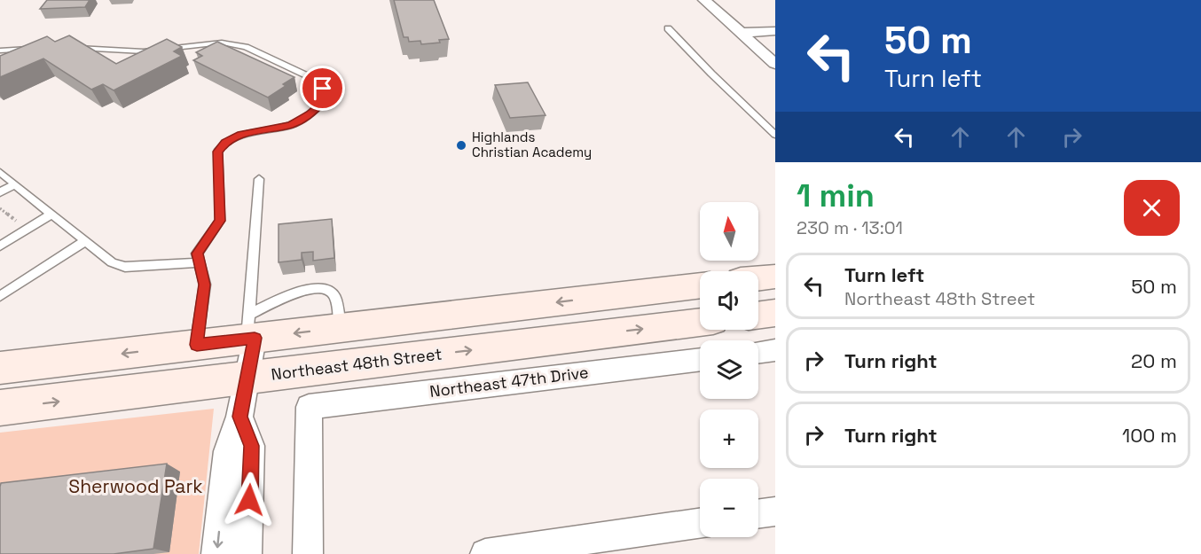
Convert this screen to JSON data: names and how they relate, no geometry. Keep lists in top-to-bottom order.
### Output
{
  "streets": {
    "main road": ["Northeast 48th Street"],
    "street": ["Northeast 47th Drive"]
  },
  "parks": ["Sherwood Park"],
  "places": ["Highlands Christian Academy"],
  "north": "top",
  "page": {
    "turn": ["50 m", "Turn left"],
    "heading": ["1 min", "230 m · 13:01"],
    "map_buttons": ["+", "−"],
    "list": [
      {
        "name": "Turn left",
        "note": "Northeast 48th Street",
        "value": "50 m"
      },
      {
        "name": "Turn right",
        "value": "20 m"
      },
      {
        "name": "Turn right",
        "value": "100 m"
      }
    ]
  }
}
